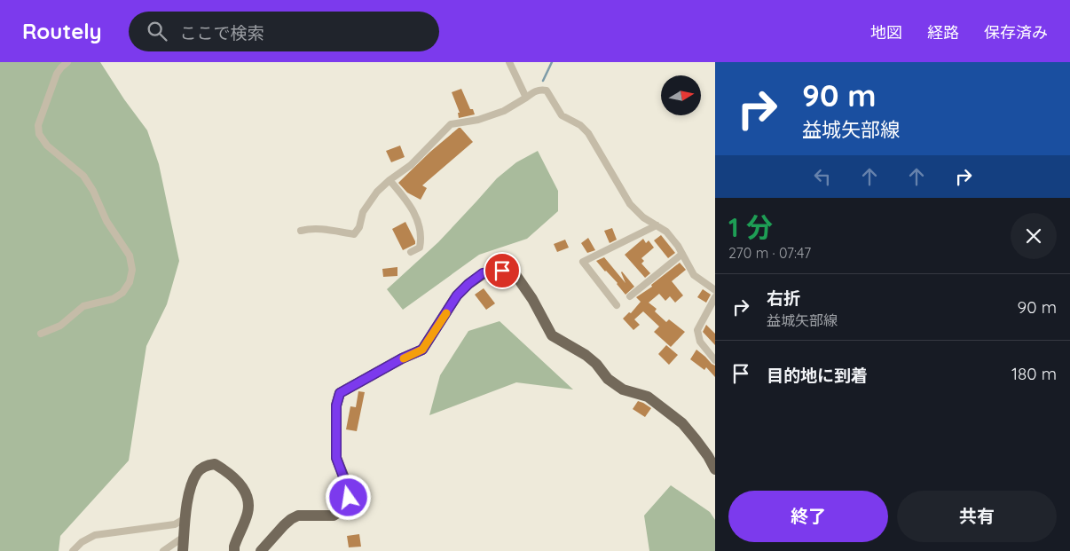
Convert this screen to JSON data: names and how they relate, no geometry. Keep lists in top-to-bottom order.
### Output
{
  "north": "right",
  "page": {
    "header": "Routely",
    "search": "ここで検索",
    "nav": ["地図", "経路", "保存済み"],
    "turn": ["90 m", "益城矢部線"],
    "heading": ["1 分", "270 m · 07:47"],
    "list": [
      {
        "name": "右折",
        "note": "益城矢部線",
        "value": "90 m"
      },
      {
        "name": "目的地に到着",
        "value": "180 m"
      }
    ],
    "buttons": ["終了", "共有"]
  }
}
